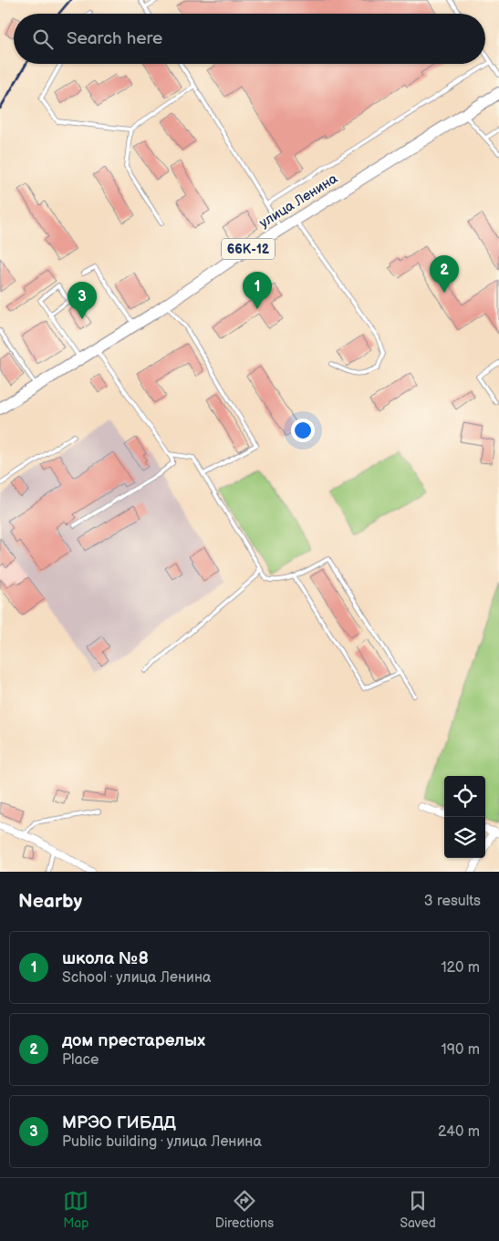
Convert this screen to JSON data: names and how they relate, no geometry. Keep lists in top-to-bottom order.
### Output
{
  "streets": {
    "main road": ["улица Ленина", "66К-12"]
  },
  "page": {
    "search": "Search here",
    "pins": ["2", "1", "3"],
    "heading": ["Nearby", "3 results"],
    "list": [
      {
        "mark": "1",
        "name": "школа №8",
        "note": "School · улица Ленина",
        "value": "120 m"
      },
      {
        "mark": "2",
        "name": "дом престарелых",
        "note": "Place",
        "value": "190 m"
      },
      {
        "mark": "3",
        "name": "МРЭО ГИБДД",
        "note": "Public building · улица Ленина",
        "value": "240 m"
      }
    ],
    "nav": ["Map", "Directions", "Saved"]
  }
}
